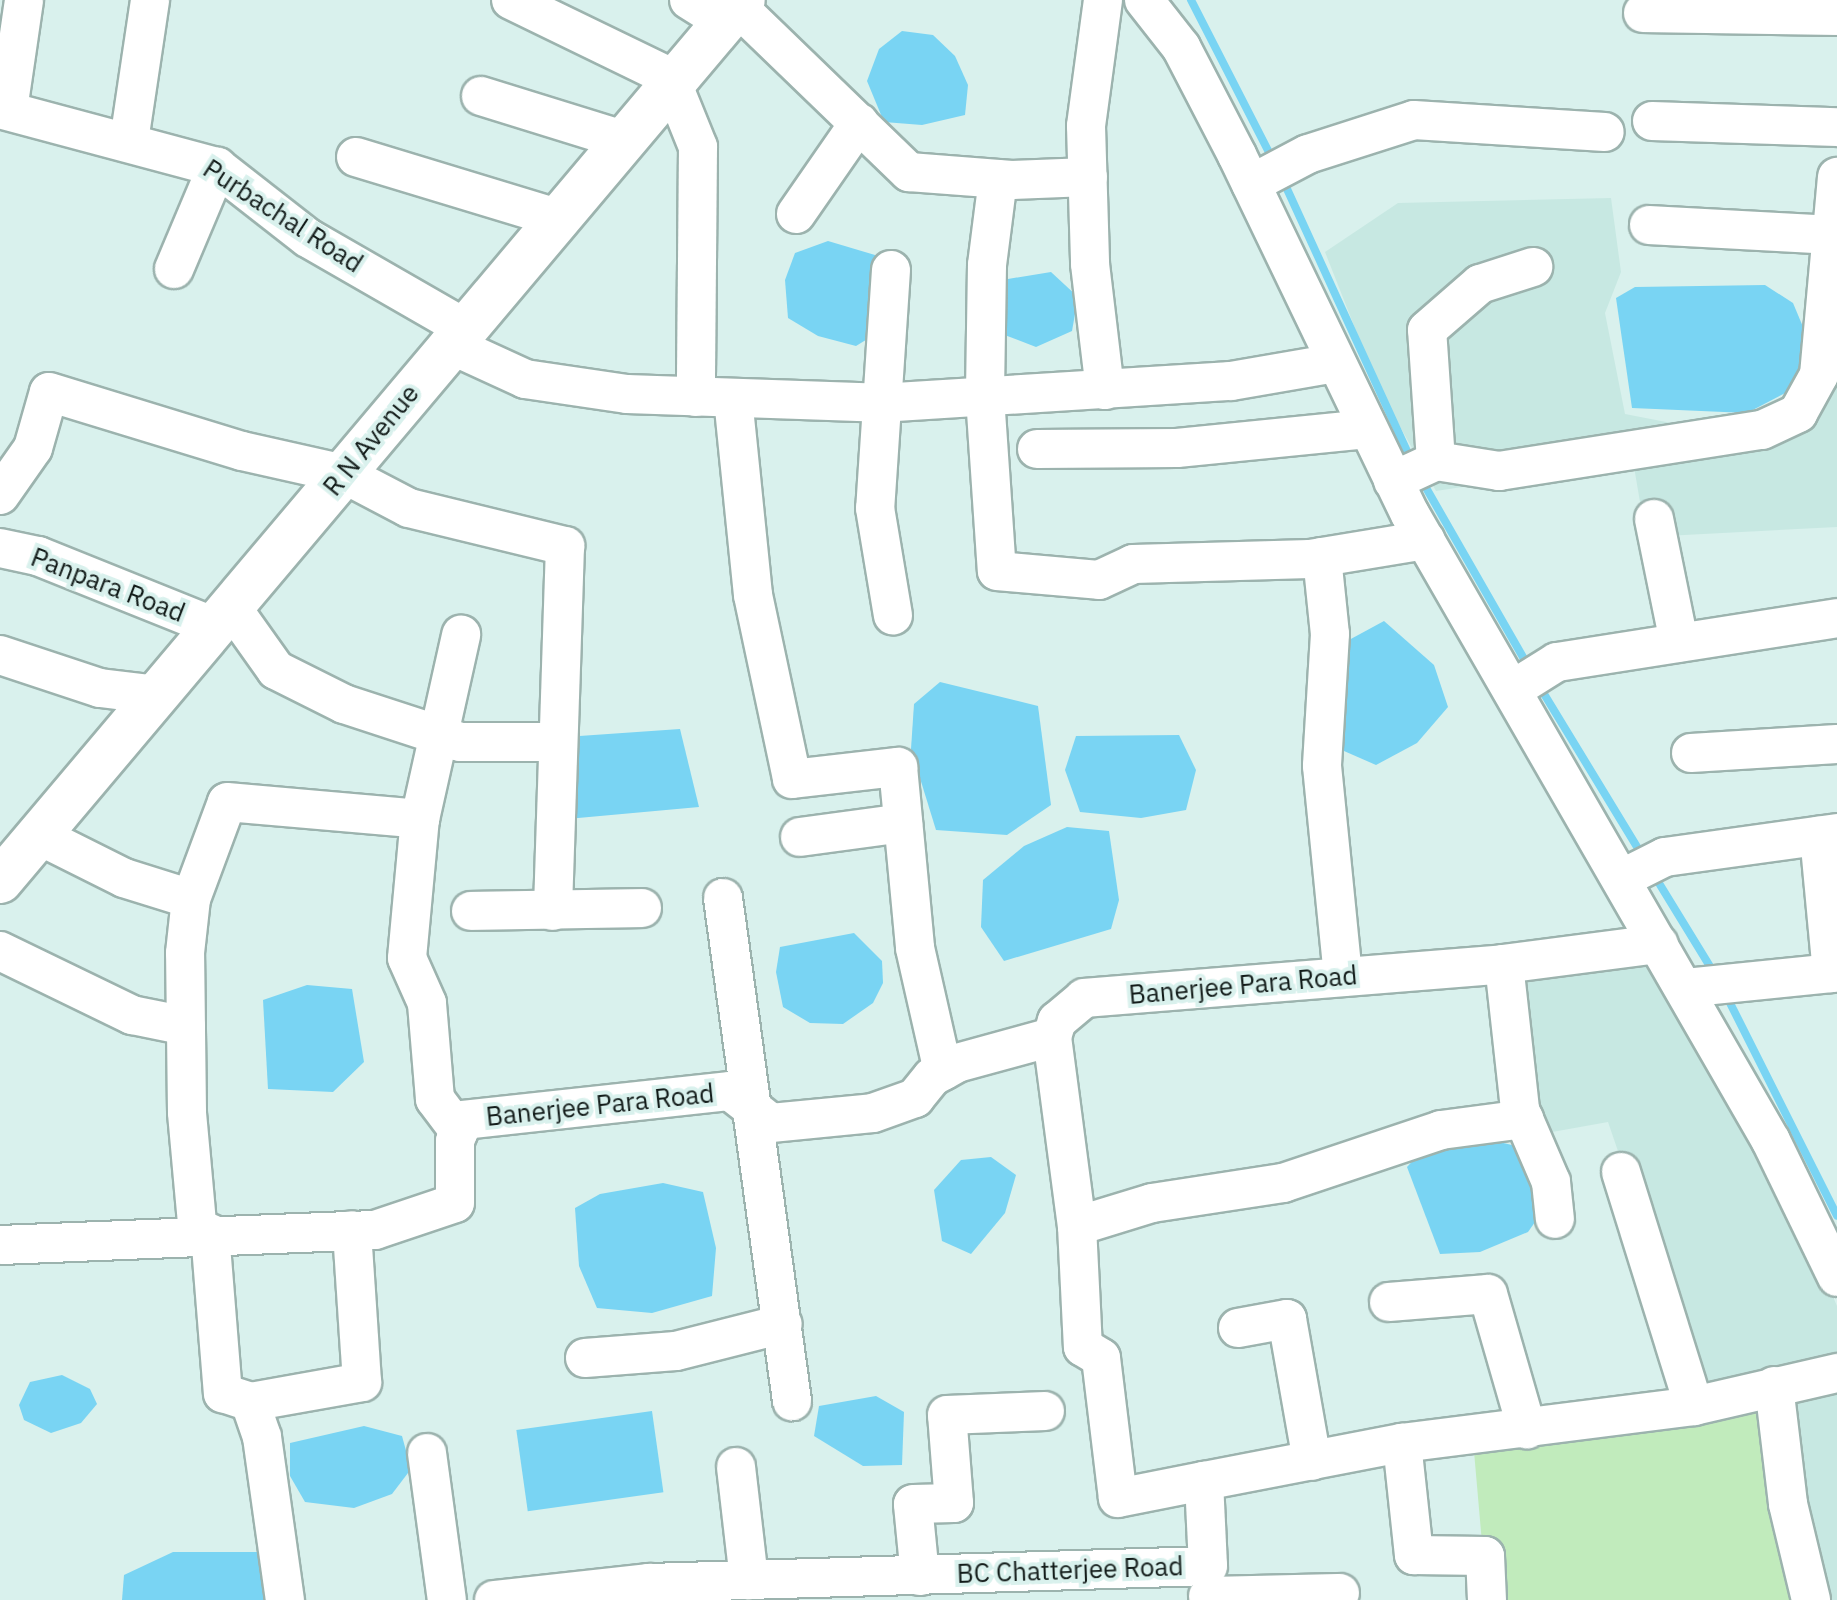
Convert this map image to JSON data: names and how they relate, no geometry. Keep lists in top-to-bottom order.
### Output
{
  "streets": {
    "main road": ["R N Avenue"],
    "street": [
      "Purbachal Road",
      "Panpara Road",
      "Banerjee Para Road",
      "BC Chatterjee Road"
    ]
  },
  "crossings": [
    ["Purbachal Road", "R N Avenue"],
    ["R N Avenue", "Panpara Road"]
  ]
}
